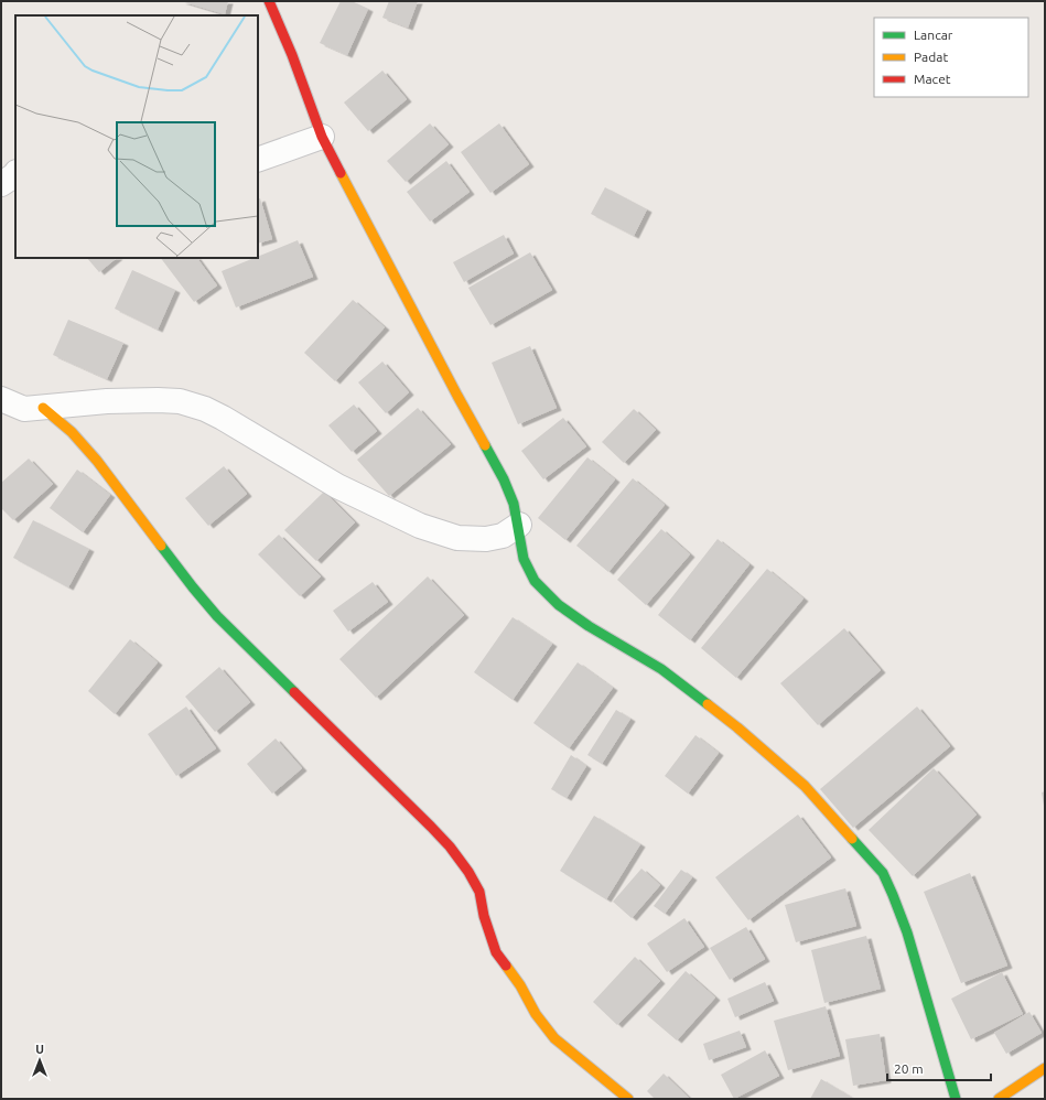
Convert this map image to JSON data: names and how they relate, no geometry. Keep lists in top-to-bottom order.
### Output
{
  "legend": ["Lancar", "Padat", "Macet"],
  "scale_bar": "20 m",
  "north": "top"
}
